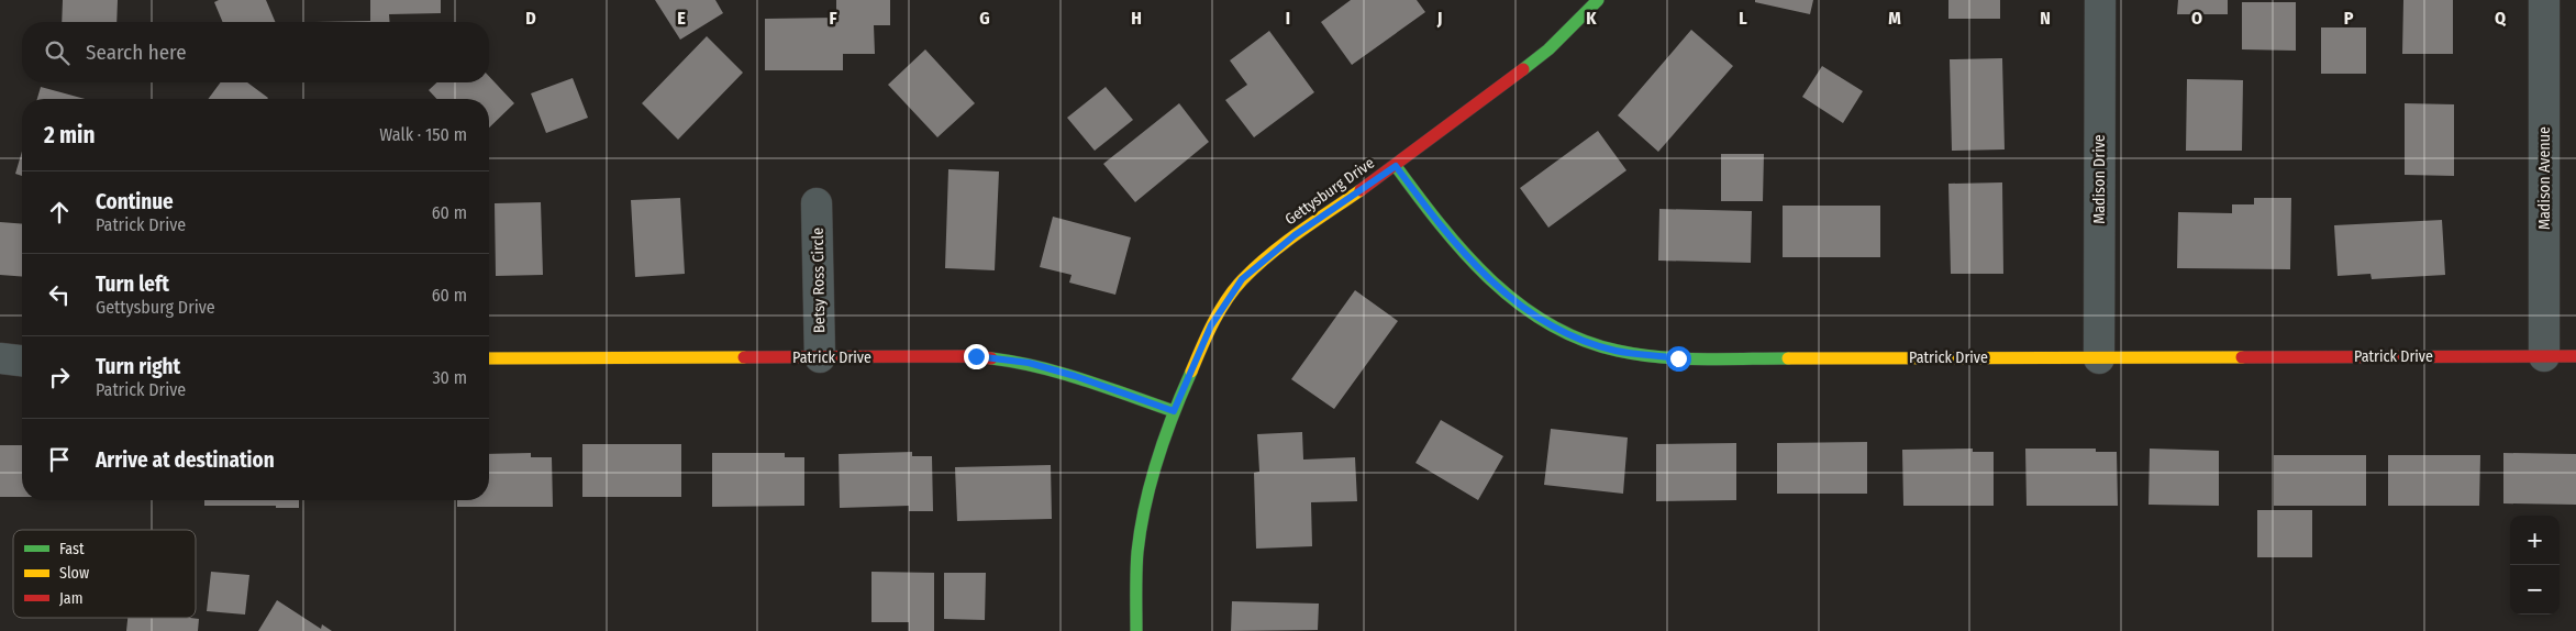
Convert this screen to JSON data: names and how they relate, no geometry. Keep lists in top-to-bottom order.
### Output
{
  "streets": {
    "street": [
      "Madison Avenue",
      "Madison Drive",
      "Gettysburg Drive",
      "Betsy Ross Circle",
      "Patrick Drive"
    ]
  },
  "crossings": [
    ["Madison Avenue", "Patrick Drive"],
    ["Madison Drive", "Patrick Drive"],
    ["Gettysburg Drive", "Patrick Drive"],
    ["Betsy Ross Circle", "Patrick Drive"]
  ],
  "legend": ["Fast", "Slow", "Jam"],
  "page": {
    "search": "Search here",
    "heading": ["2 min", "Walk · 150 m"],
    "list": [
      ["Continue", "Patrick Drive", "60 m"],
      ["Turn left", "Gettysburg Drive", "60 m"],
      ["Turn right", "Patrick Drive", "30 m"],
      "Arrive at destination"
    ],
    "map_buttons": ["+", "−"]
  },
  "grid": {
    "columns": [
      "D",
      "E",
      "F",
      "G",
      "H",
      "I",
      "J",
      "K",
      "L",
      "M",
      "N",
      "O",
      "P",
      "Q"
    ]
  }
}
